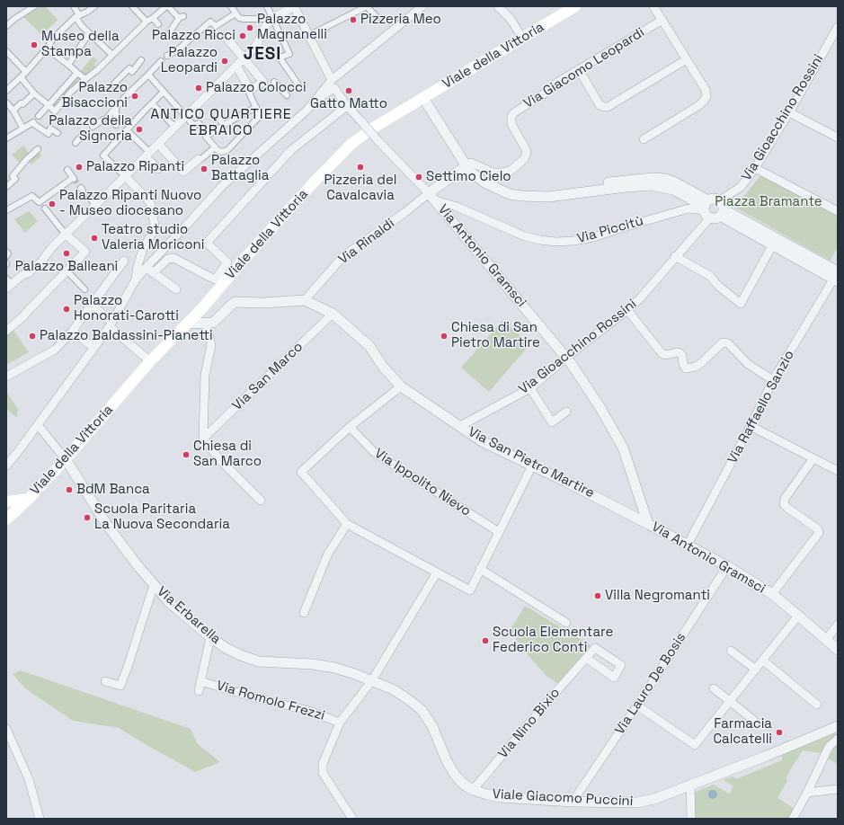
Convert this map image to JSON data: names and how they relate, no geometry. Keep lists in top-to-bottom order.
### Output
{
  "streets": {
    "main road": ["Viale della Vittoria"],
    "street": [
      "Via Giacomo Leopardi",
      "Via Gioacchino Rossini",
      "Via Piccitù",
      "Via Rinaldi",
      "Via Antonio Gramsci",
      "Via San Marco",
      "Via Raffaello Sanzio",
      "Via San Pietro Martire",
      "Via Ippolito Nievo",
      "Via Erbarella",
      "Via Lauro De Bosis",
      "Via Romolo Frezzi",
      "Via Nino Bixio",
      "Viale Giacomo Puccini"
    ]
  },
  "crossings": [
    ["Viale della Vittoria", "Via Erbarella"],
    ["Via Giacomo Leopardi", "Via Rinaldi"],
    ["Via Gioacchino Rossini", "Via Piccitù"],
    ["Via Gioacchino Rossini", "Via Antonio Gramsci"],
    ["Via Gioacchino Rossini", "Via San Pietro Martire"],
    ["Via Piccitù", "Via Rinaldi"],
    ["Via Piccitù", "Via Antonio Gramsci"],
    ["Via Rinaldi", "Via Antonio Gramsci"],
    ["Via Rinaldi", "Via San Pietro Martire"],
    ["Via Antonio Gramsci", "Via Raffaello Sanzio"],
    ["Via Antonio Gramsci", "Via San Pietro Martire"],
    ["Via Antonio Gramsci", "Via Lauro De Bosis"],
    ["Via San Marco", "Via San Pietro Martire"],
    ["Via Erbarella", "Via Romolo Frezzi"],
    ["Via Erbarella", "Viale Giacomo Puccini"],
    ["Via Lauro De Bosis", "Viale Giacomo Puccini"],
    ["Via Nino Bixio", "Viale Giacomo Puccini"]
  ],
  "districts": ["JESI", "ANTICO QUARTIERE EBRAICO"],
  "parks": ["Piazza Bramante"],
  "places": [
    "Pizzeria Meo",
    "Palazzo Magnanelli",
    "Palazzo Ricci",
    "Museo della Stampa",
    "Palazzo Leopardi",
    "Palazzo Colocci",
    "Gatto Matto",
    "Palazzo Bisaccioni",
    "Palazzo della Signoria",
    "Palazzo Ripanti",
    "Pizzeria del Cavalcavia",
    "Palazzo Battaglia",
    "Settimo Cielo",
    "Palazzo Ripanti Nuovo - Museo diocesano",
    "Teatro studio Valeria Moriconi",
    "Palazzo Balleani",
    "Palazzo Honorati-Carotti",
    "Palazzo Baldassini-Pianetti",
    "Chiesa di San Pietro Martire",
    "Chiesa di San Marco",
    "BdM Banca",
    "Scuola Paritaria La Nuova Secondaria",
    "Villa Negromanti",
    "Scuola Elementare Federico Conti",
    "Farmacia Calcatelli"
  ]
}
